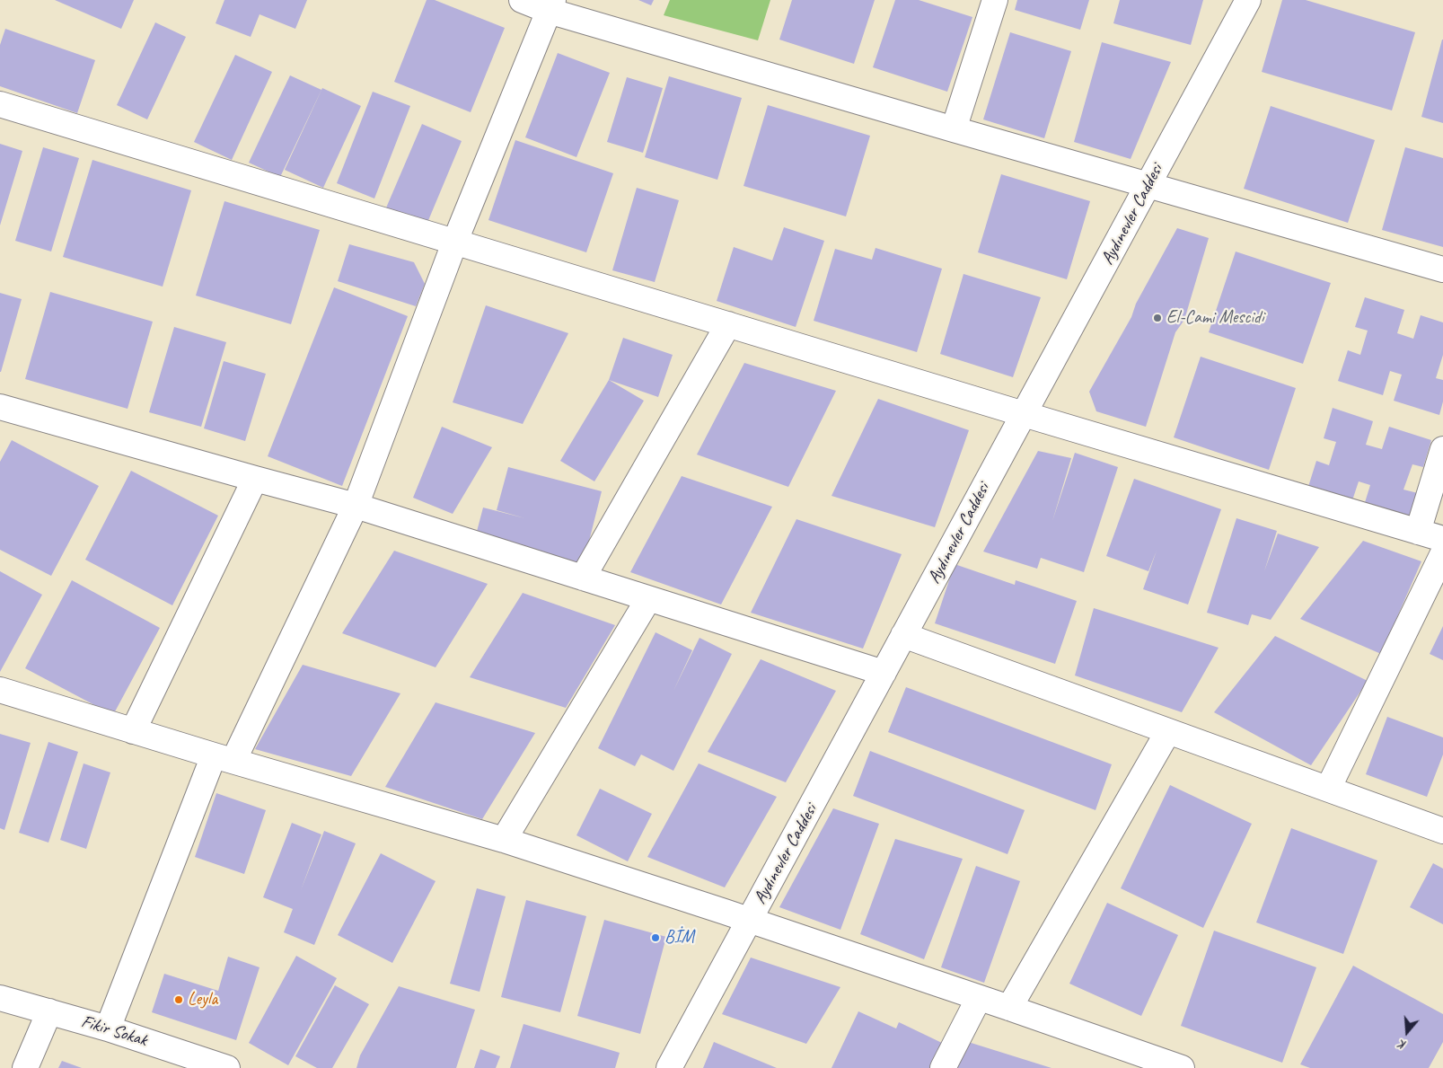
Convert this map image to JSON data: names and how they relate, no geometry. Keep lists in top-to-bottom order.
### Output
{
  "streets": {
    "street": ["Aydınevler Caddesi", "Fikir Sokak"]
  },
  "places": ["El-Cami Mescidi", "BİM", "Leyla"],
  "north": "bottom"
}
